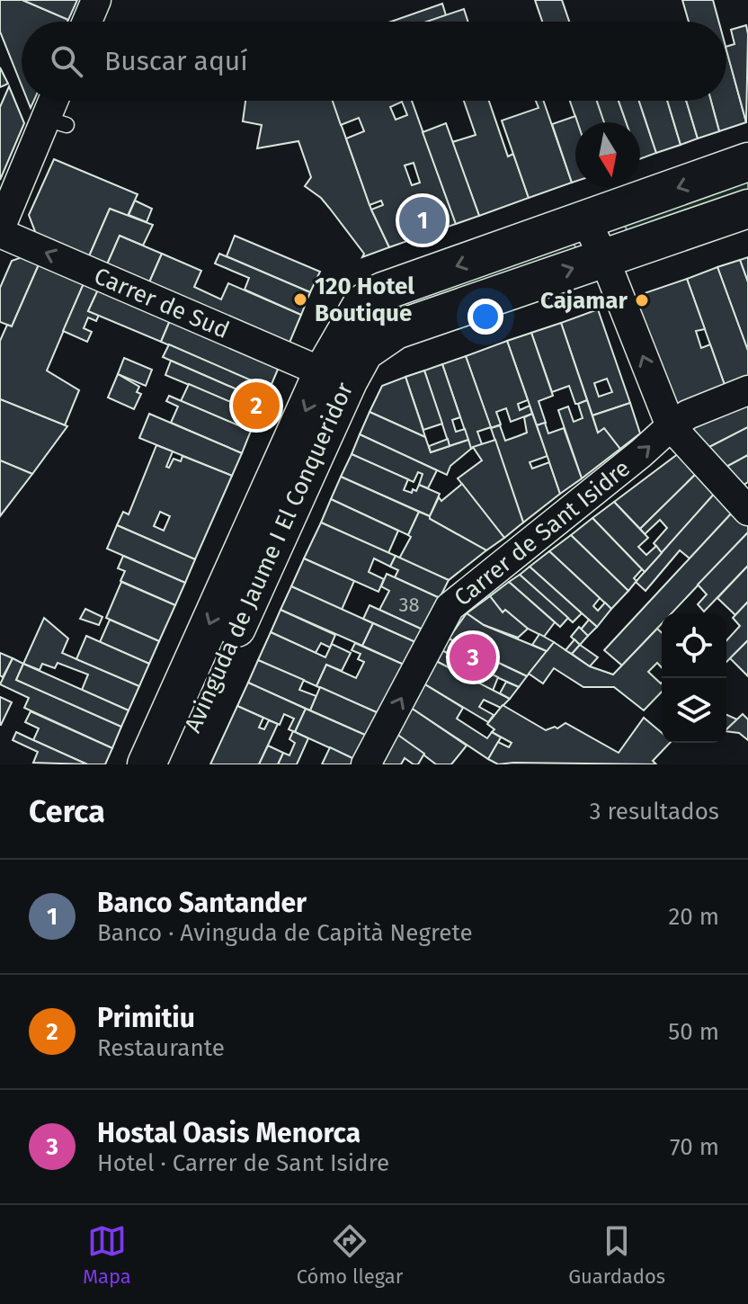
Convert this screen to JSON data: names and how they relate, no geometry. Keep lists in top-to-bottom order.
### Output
{
  "streets": {
    "street": ["Carrer de Sud", "Carrer de Sant Isidre", "Avinguda de Jaume I El Conqueridor"]
  },
  "crossings": [
    ["Carrer de Sud", "Avinguda de Jaume I El Conqueridor"]
  ],
  "one_way": ["Carrer de Sud", "Carrer de Sant Isidre"],
  "places": ["120 Hotel Boutique", "Cajamar"],
  "house_numbers": ["38"],
  "north": "bottom",
  "page": {
    "search": "Buscar aquí",
    "pins": ["1", "2", "3"],
    "heading": ["Cerca", "3 resultados"],
    "list": [
      {
        "mark": "1",
        "name": "Banco Santander",
        "note": "Banco · Avinguda de Capità Negrete",
        "value": "20 m"
      },
      {
        "mark": "2",
        "name": "Primitiu",
        "note": "Restaurante",
        "value": "50 m"
      },
      {
        "mark": "3",
        "name": "Hostal Oasis Menorca",
        "note": "Hotel · Carrer de Sant Isidre",
        "value": "70 m"
      }
    ],
    "nav": ["Mapa", "Cómo llegar", "Guardados"]
  }
}
